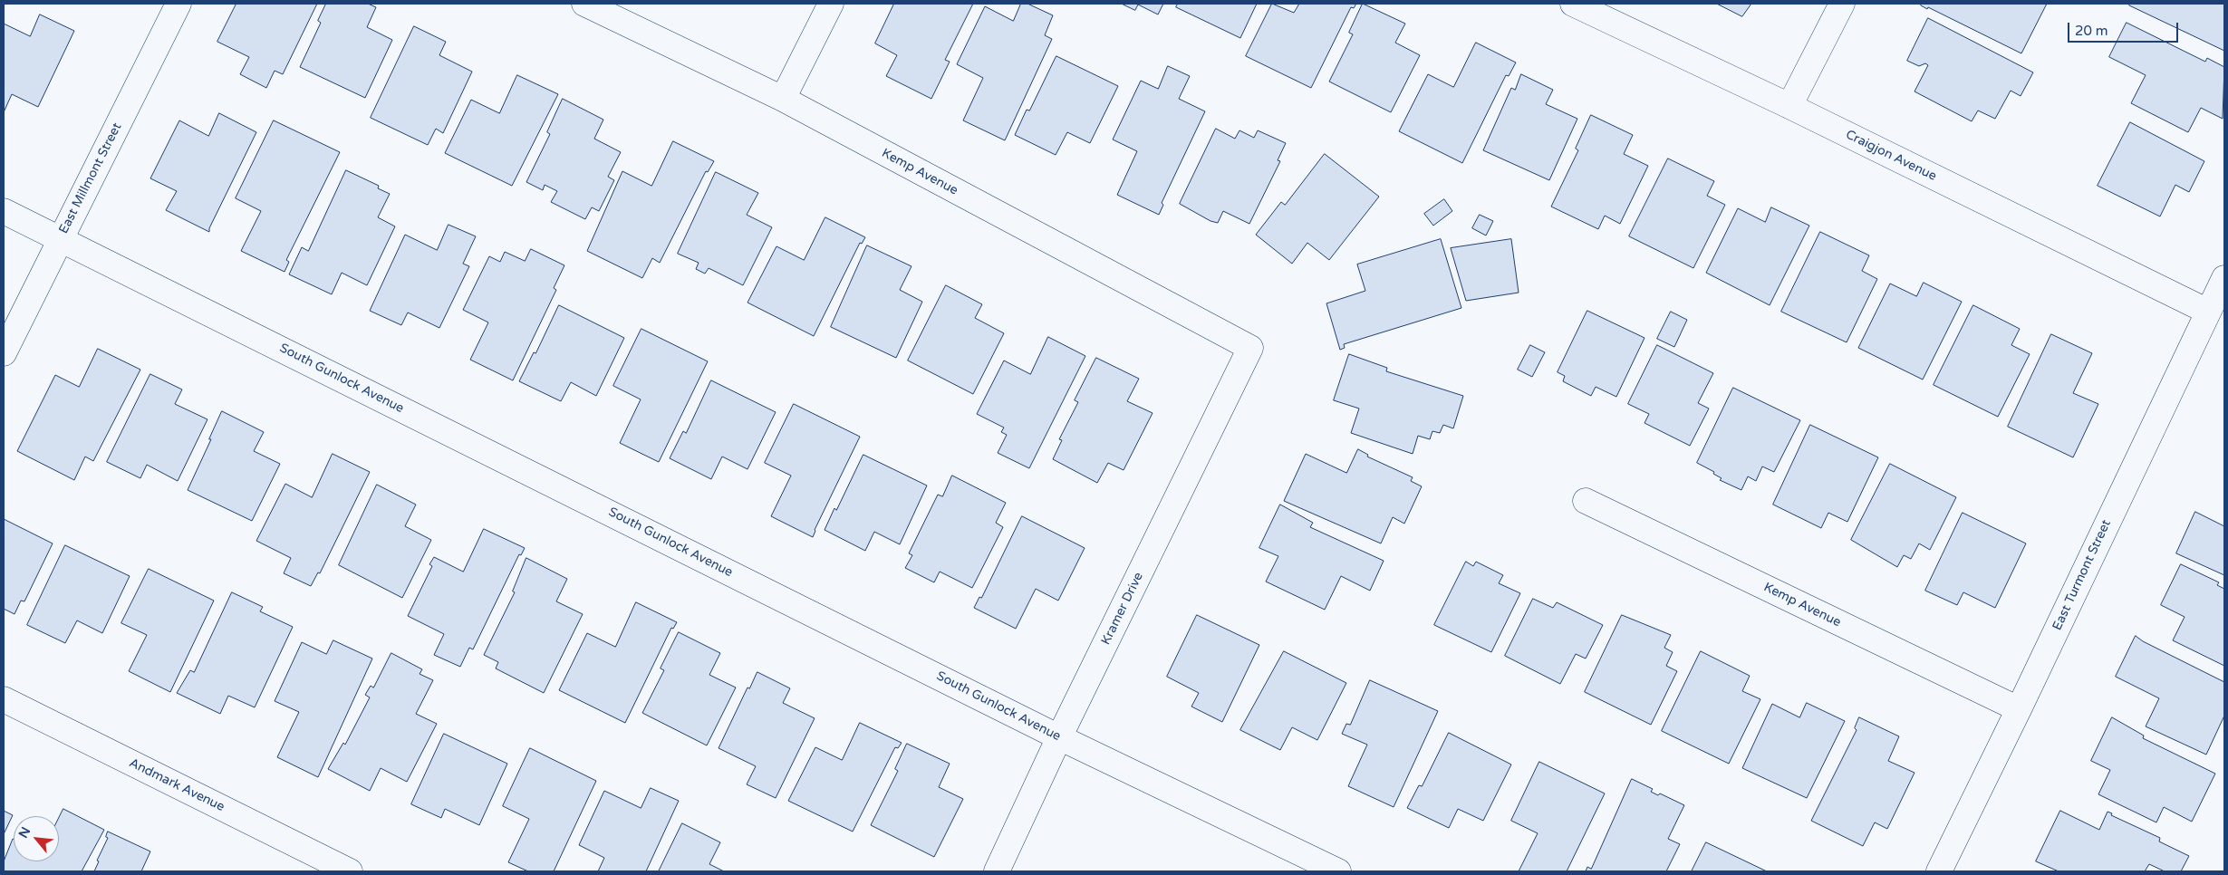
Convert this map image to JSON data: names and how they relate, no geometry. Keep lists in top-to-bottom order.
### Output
{
  "streets": {
    "street": [
      "Craigjon Avenue",
      "Kemp Avenue",
      "East Millmont Street",
      "South Gunlock Avenue",
      "East Turmont Street",
      "Kramer Drive",
      "Andmark Avenue"
    ]
  },
  "crossings": [
    ["Craigjon Avenue", "East Turmont Street"],
    ["Kemp Avenue", "East Turmont Street"],
    ["Kemp Avenue", "Kramer Drive"],
    ["East Millmont Street", "South Gunlock Avenue"],
    ["South Gunlock Avenue", "Kramer Drive"]
  ],
  "scale_bar": "20 m",
  "north": "top left"
}
